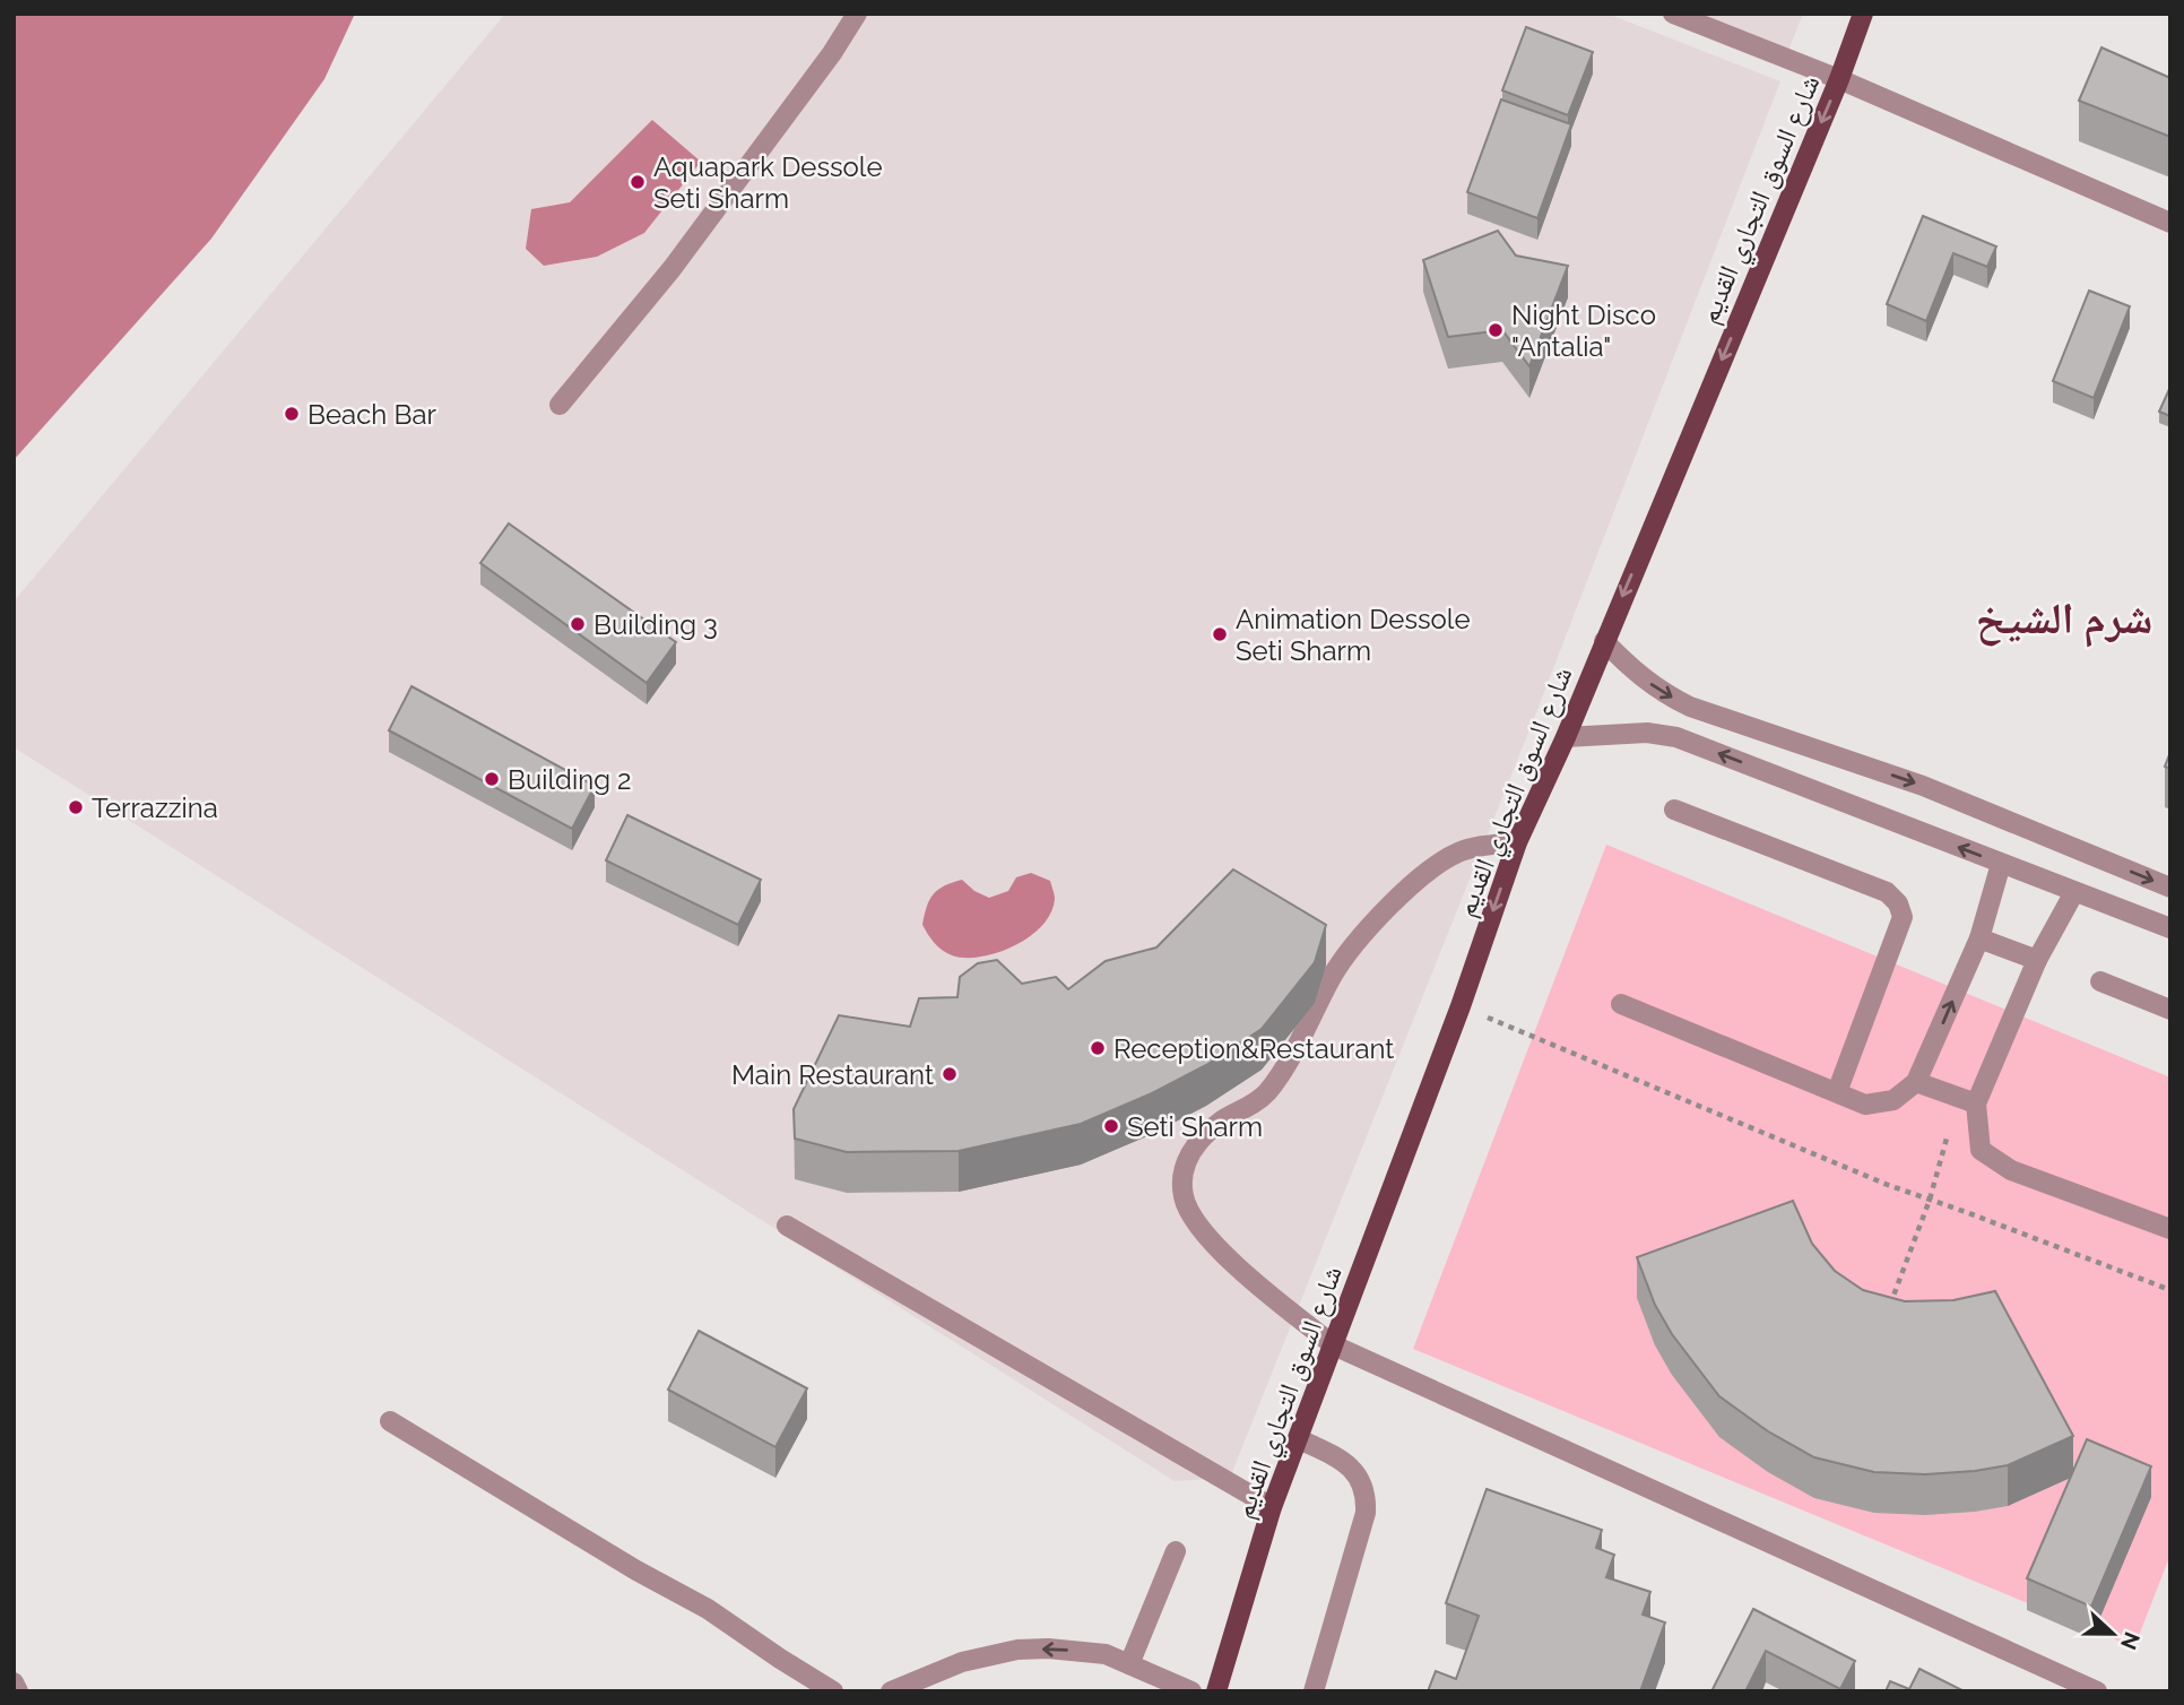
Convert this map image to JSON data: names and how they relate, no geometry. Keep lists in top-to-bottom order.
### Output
{
  "streets": {
    "main road": ["شارع السوق التجاري القديم"]
  },
  "one_way": ["شارع السوق التجاري القديم"],
  "districts": ["شرم الشيخ"],
  "places": [
    "Aquapark Dessole Seti Sharm",
    "Night Disco \"Antalia\"",
    "Beach Bar",
    "Building 3",
    "Animation Dessole Seti Sharm",
    "Building 2",
    "Terrazzina",
    "Reception&Restaurant",
    "Main Restaurant",
    "Seti Sharm"
  ],
  "north": "right"
}
